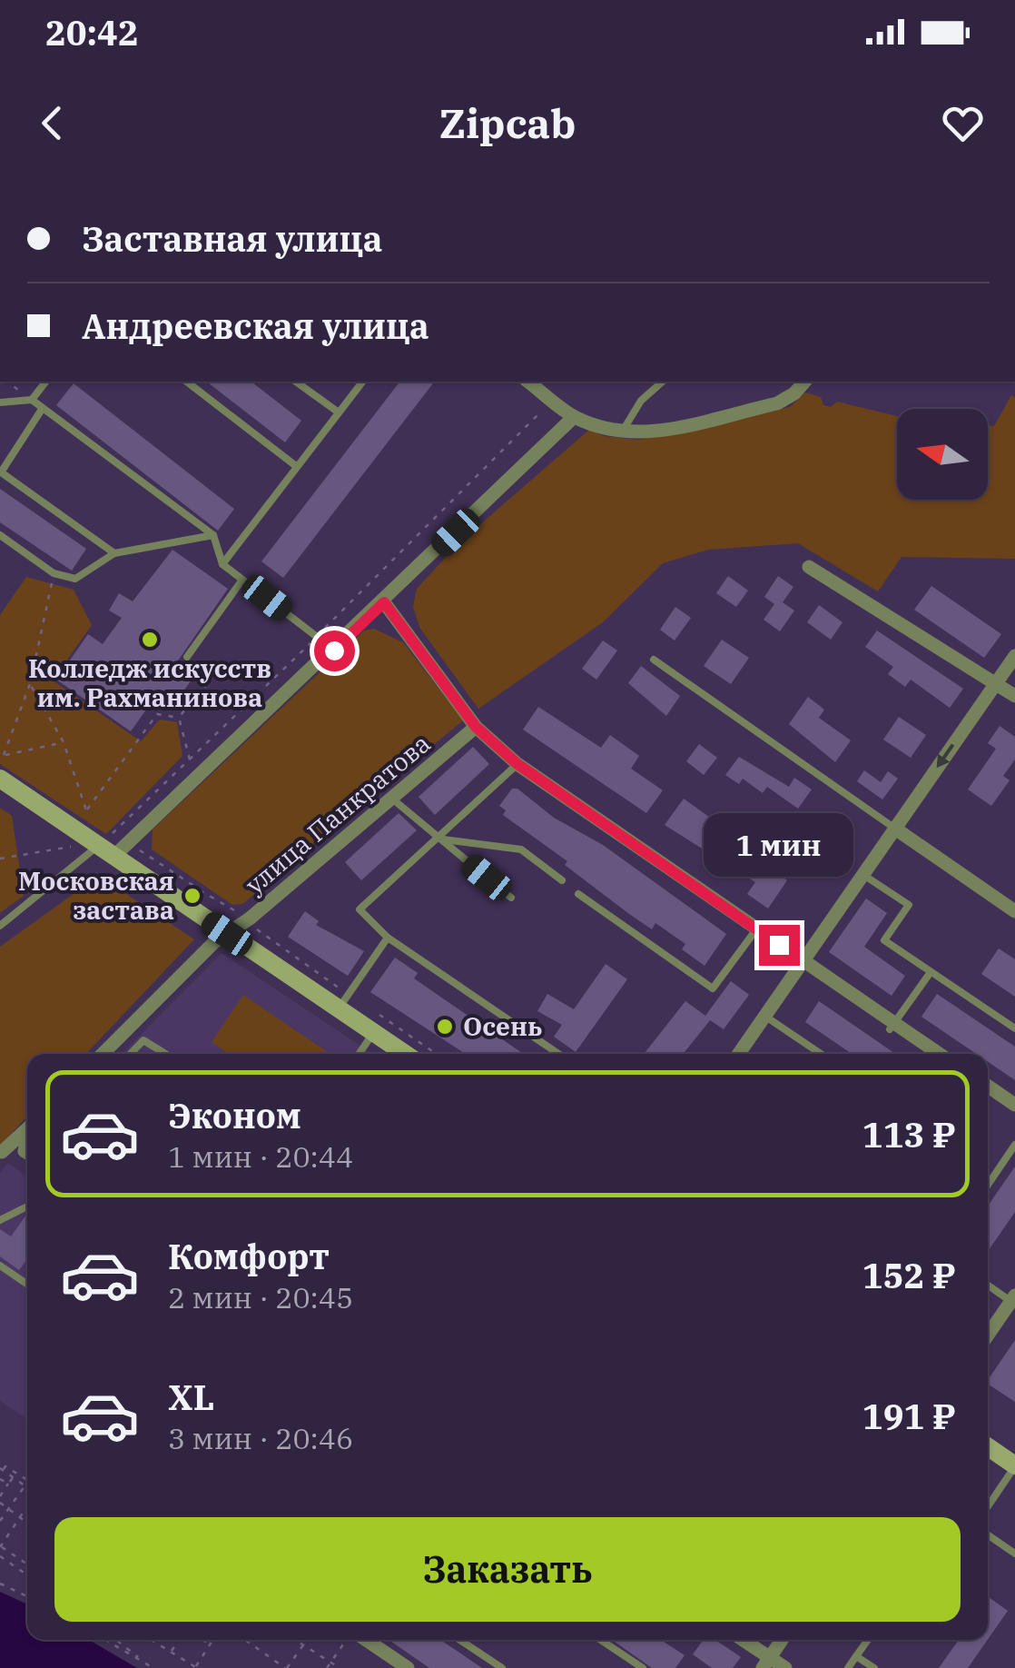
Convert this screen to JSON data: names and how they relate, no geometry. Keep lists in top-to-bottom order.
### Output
{
  "streets": {
    "street": ["улица Панкратова"]
  },
  "places": ["Колледж искусств им. Рахманинова", "Московская застава", "Осень"],
  "north": "left",
  "page": {
    "status": "20:42",
    "header": "Zipcab",
    "banner": ["Заставная улица", "Андреевская улица"],
    "bubble": "1 мин",
    "list": [
      {
        "name": "Эконом",
        "note": "1 мин · 20:44",
        "value": "113 ₽"
      },
      {
        "name": "Комфорт",
        "note": "2 мин · 20:45",
        "value": "152 ₽"
      },
      {
        "name": "XL",
        "note": "3 мин · 20:46",
        "value": "191 ₽"
      }
    ],
    "buttons": "Заказать"
  }
}
